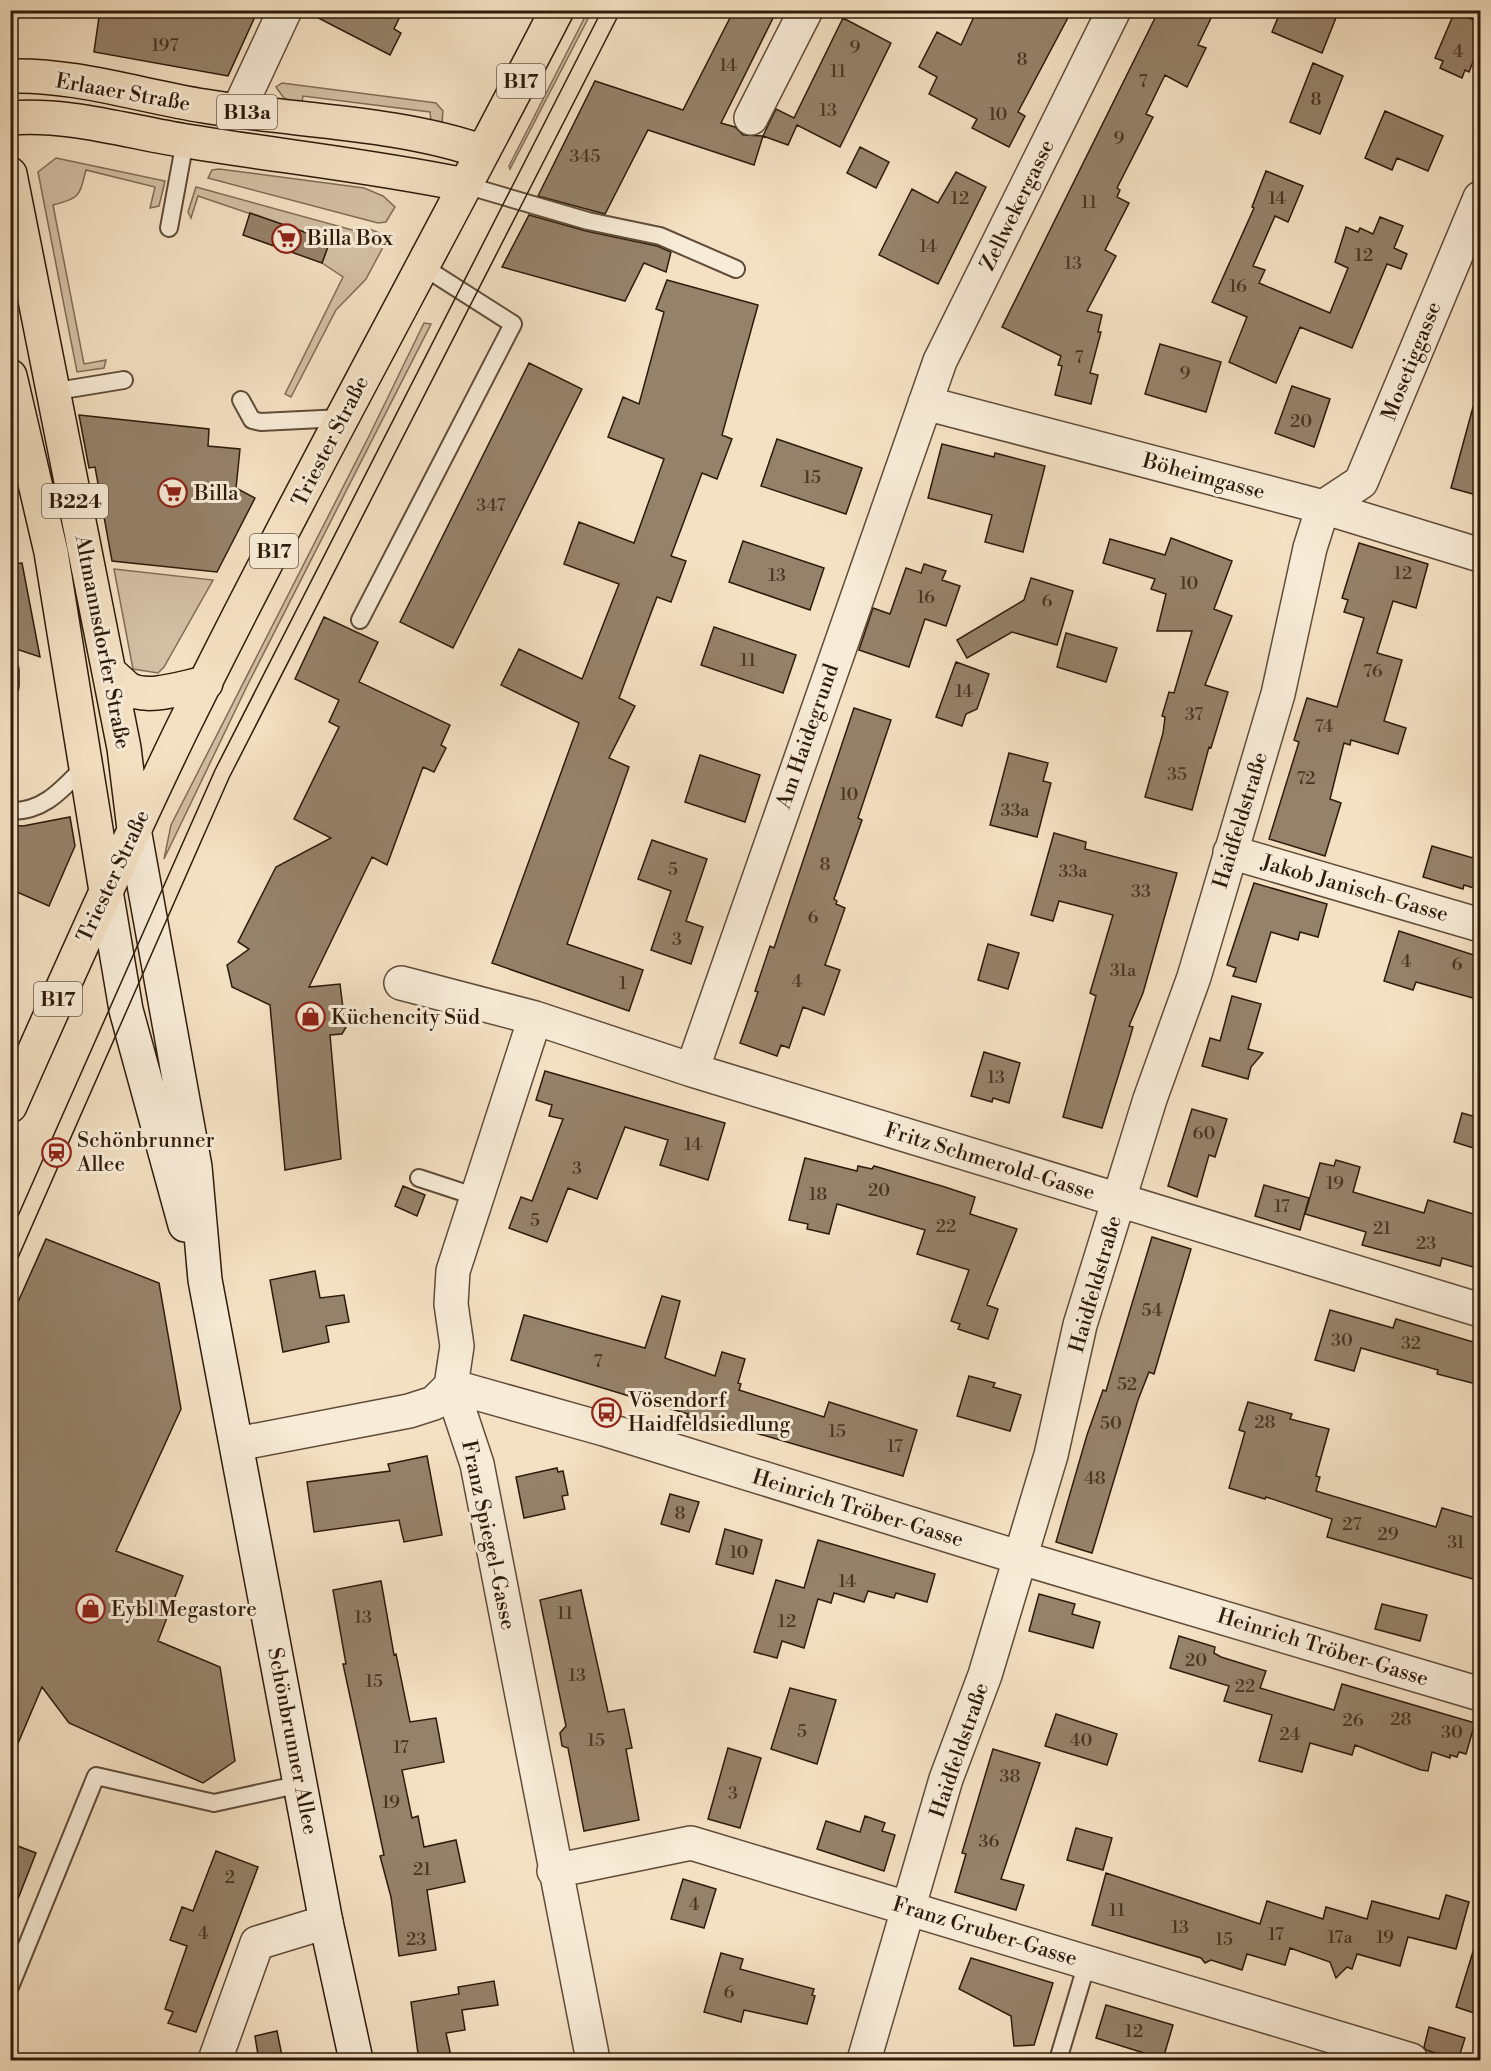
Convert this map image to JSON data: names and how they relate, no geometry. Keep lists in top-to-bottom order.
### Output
{
  "streets": {
    "main road": [
      "B17",
      "Erlaaer Straße",
      "B13a",
      "Triester Straße",
      "B224",
      "Altmannsdorfer Straße"
    ],
    "street": [
      "Zellwekergasse",
      "Mosetiggasse",
      "Böheimgasse",
      "Am Haidegrund",
      "Haidfeldstraße",
      "Jakob Janisch-Gasse",
      "Fritz Schmerold-Gasse",
      "Heinrich Tröber-Gasse",
      "Franz Spiegel-Gasse",
      "Schönbrunner Allee",
      "Franz Gruber-Gasse"
    ]
  },
  "crossings": [
    ["Erlaaer Straße", "Triester Straße"],
    ["Zellwekergasse", "Böheimgasse"],
    ["Zellwekergasse", "Am Haidegrund"],
    ["Mosetiggasse", "Böheimgasse"],
    ["Mosetiggasse", "Haidfeldstraße"],
    ["Triester Straße", "Altmannsdorfer Straße"],
    ["Böheimgasse", "Am Haidegrund"],
    ["Böheimgasse", "Haidfeldstraße"],
    ["Am Haidegrund", "Fritz Schmerold-Gasse"],
    ["Haidfeldstraße", "Jakob Janisch-Gasse"],
    ["Haidfeldstraße", "Fritz Schmerold-Gasse"],
    ["Haidfeldstraße", "Heinrich Tröber-Gasse"],
    ["Haidfeldstraße", "Franz Gruber-Gasse"],
    ["Fritz Schmerold-Gasse", "Franz Spiegel-Gasse"],
    ["Heinrich Tröber-Gasse", "Franz Spiegel-Gasse"],
    ["Franz Spiegel-Gasse", "Franz Gruber-Gasse"]
  ],
  "places": {
    "supermarket": ["Billa Box", "Billa"],
    "shop": ["Küchencity Süd", "Eybl Megastore"],
    "station": ["Schönbrunner Allee"],
    "bus stop": ["Vösendorf Haidfeldsiedlung"]
  },
  "house_numbers": [
    "197",
    "9",
    "4",
    "8",
    "14",
    "11",
    "7",
    "8",
    "13",
    "10",
    "9",
    "345",
    "12",
    "14",
    "11",
    "14",
    "12",
    "13",
    "16",
    "7",
    "9",
    "20",
    "15",
    "347",
    "12",
    "13",
    "10",
    "16",
    "6",
    "11",
    "76",
    "14",
    "37",
    "74",
    "35",
    "72",
    "10",
    "33a",
    "8",
    "5",
    "33a",
    "33",
    "6",
    "3",
    "4",
    "6",
    "31a",
    "4",
    "1",
    "13",
    "60",
    "14",
    "3",
    "19",
    "20",
    "18",
    "17",
    "5",
    "22",
    "21",
    "23",
    "54",
    "30",
    "32",
    "7",
    "52",
    "28",
    "50",
    "15",
    "17",
    "48",
    "8",
    "27",
    "29",
    "31",
    "10",
    "14",
    "11",
    "13",
    "12",
    "20",
    "13",
    "15",
    "22",
    "28",
    "26",
    "5",
    "30",
    "24",
    "15",
    "40",
    "17",
    "38",
    "3",
    "19",
    "36",
    "21",
    "2",
    "4",
    "11",
    "13",
    "4",
    "17",
    "17a",
    "19",
    "23",
    "15",
    "6",
    "12"
  ]
}
